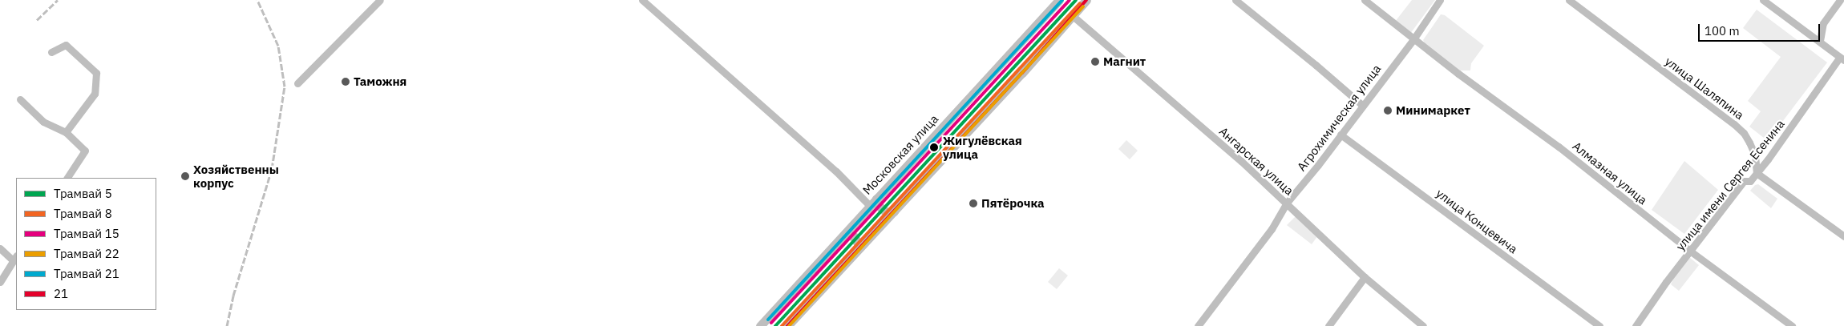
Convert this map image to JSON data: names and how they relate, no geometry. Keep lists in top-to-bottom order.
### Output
{
  "streets": {
    "street": [
      "улица Шаляпина",
      "Агрохимическая улица",
      "Московская улица",
      "Ангарская улица",
      "Алмазная улица",
      "улица имени Сергея Есенина",
      "улица Концевича"
    ]
  },
  "crossings": [
    ["улица Шаляпина", "улица имени Сергея Есенина"],
    ["Агрохимическая улица", "Ангарская улица"],
    ["Агрохимическая улица", "Алмазная улица"],
    ["Агрохимическая улица", "улица Концевича"],
    ["Алмазная улица", "улица имени Сергея Есенина"]
  ],
  "places": [
    "Магнит",
    "Таможня",
    "Минимаркет",
    "Жигулёвская улица",
    "Хозяйственны корпус",
    "Пятёрочка"
  ],
  "lines": [
    "tram line 5",
    "tram line 15",
    "tram line 21",
    "transit line 21",
    "tram line 8",
    "tram line 22"
  ],
  "legend": [
    "Трамвай 5",
    "Трамвай 8",
    "Трамвай 15",
    "Трамвай 22",
    "Трамвай 21",
    "21"
  ],
  "scale_bar": "100 m"
}
